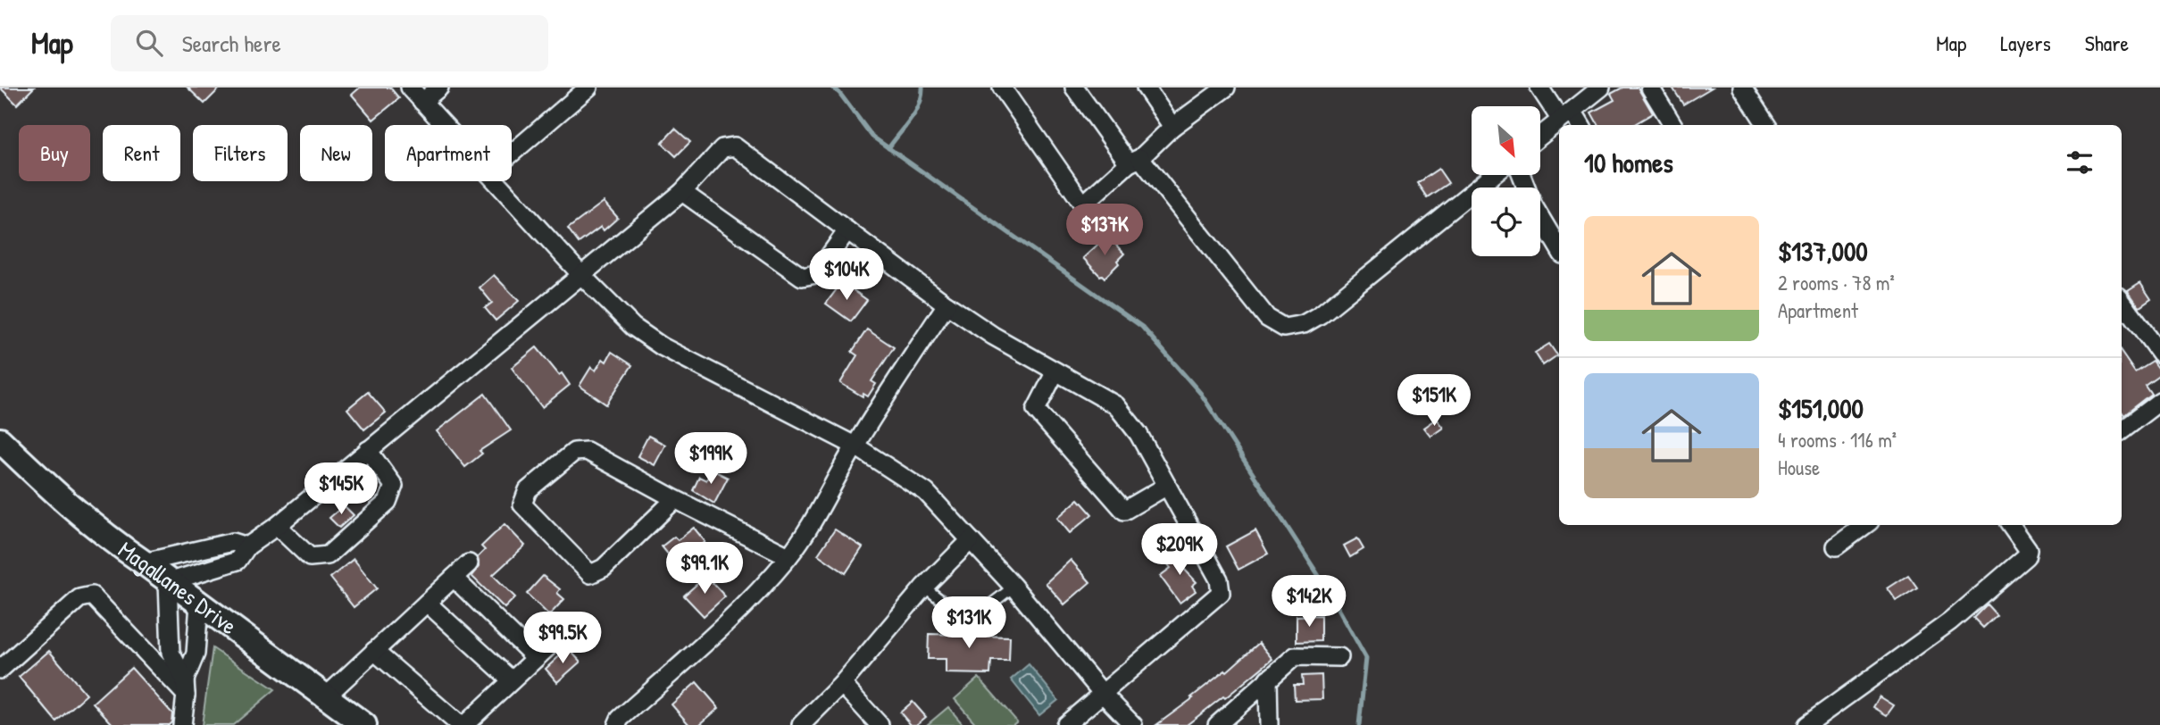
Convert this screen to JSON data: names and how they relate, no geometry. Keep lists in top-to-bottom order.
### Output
{
  "streets": {
    "street": ["Magallanes Drive"]
  },
  "north": "bottom right",
  "page": {
    "header": "Map",
    "search": "Search here",
    "nav": ["Map", "Layers", "Share"],
    "chip": [
      "Buy",
      "Rent",
      "Filters",
      "New",
      "Apartment"
    ],
    "heading": "10 homes",
    "list": [
      {
        "name": "$137,000",
        "note": "2 rooms · 78 m² · Apartment"
      },
      {
        "name": "$151,000",
        "note": "4 rooms · 116 m² · House"
      }
    ],
    "price": [
      "$137K",
      "$104K",
      "$151K",
      "$199K",
      "$145K",
      "$209K",
      "$99.1K",
      "$142K",
      "$131K",
      "$99.5K"
    ]
  }
}
